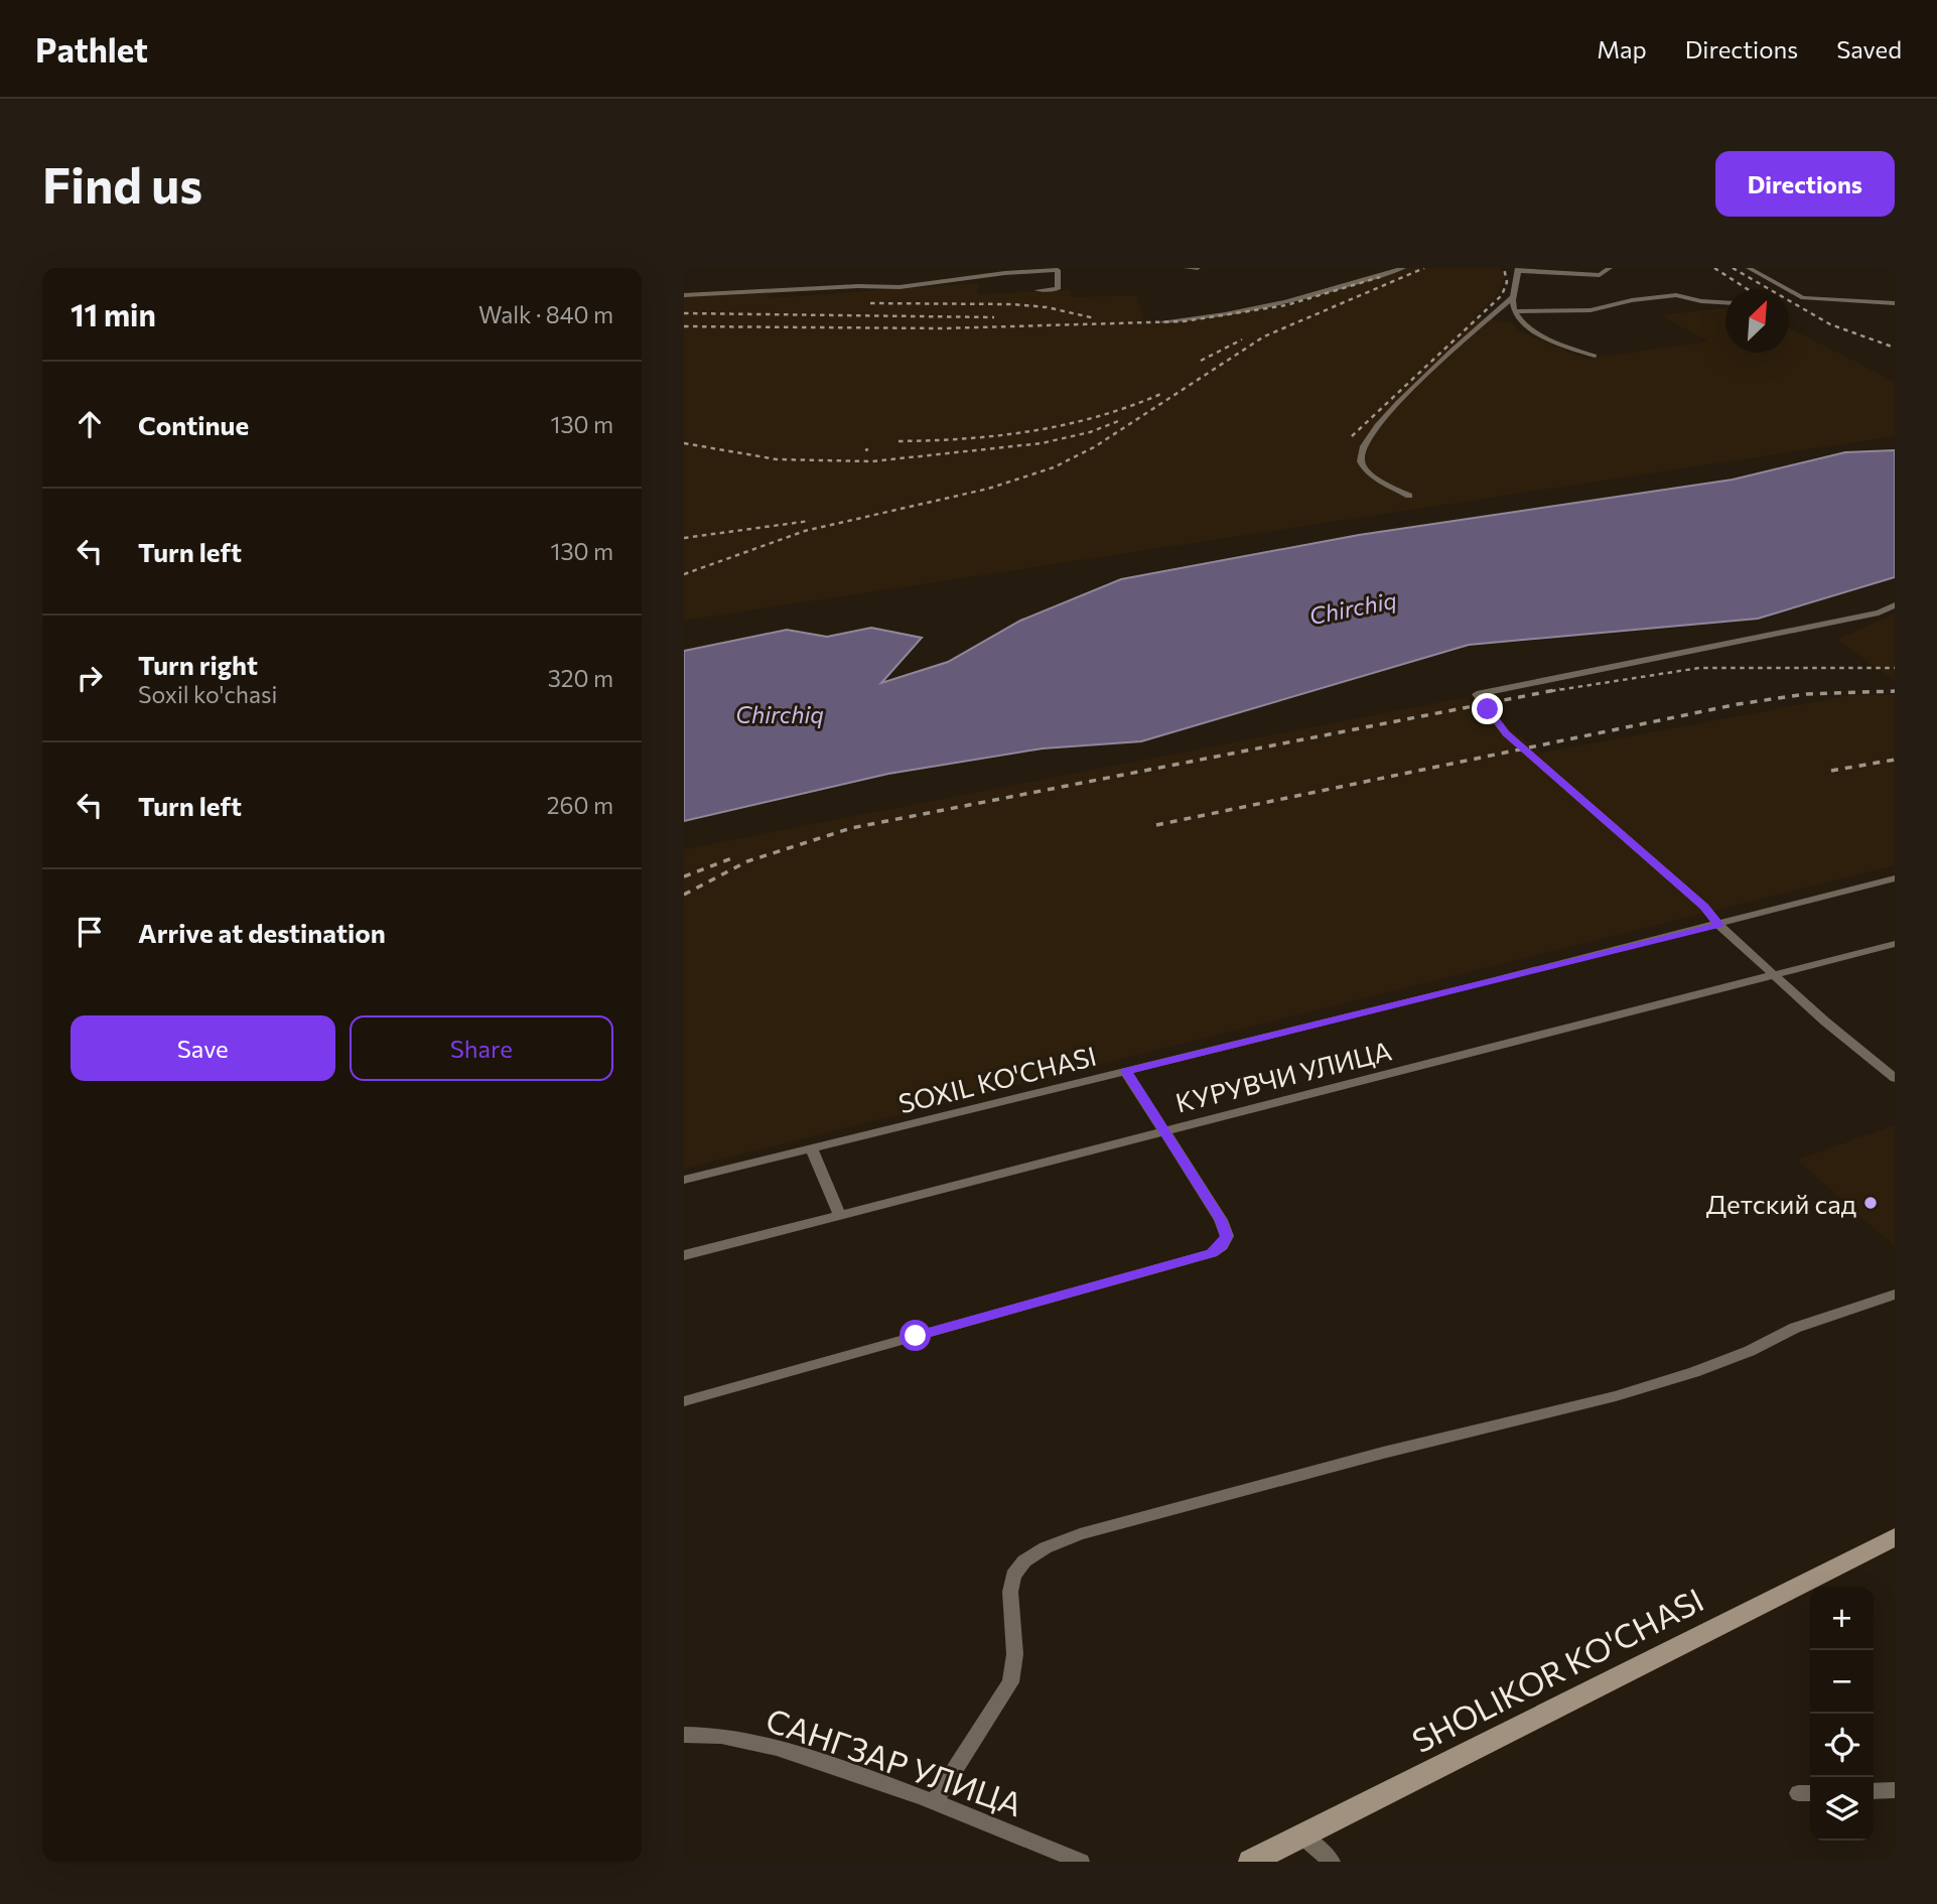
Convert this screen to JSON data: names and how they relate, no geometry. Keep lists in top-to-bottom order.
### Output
{
  "streets": {
    "street": [
      "КУРУВЧИ УЛИЦА",
      "SOXIL KO'CHASI",
      "SHOLIKOR KO'CHASI",
      "САНГЗАР УЛИЦА"
    ]
  },
  "water": ["Chirchiq"],
  "places": ["Детский сад"],
  "north": "top right",
  "page": {
    "header": "Pathlet",
    "nav": ["Map", "Directions", "Saved"],
    "buttons": [
      "Directions",
      ["Save", "Share"]
    ],
    "title": "Find us",
    "heading": ["11 min", "Walk · 840 m"],
    "list": [
      ["Continue", "130 m"],
      ["Turn left", "130 m"],
      ["Turn right", "Soxil ko'chasi", "320 m"],
      ["Turn left", "260 m"],
      "Arrive at destination"
    ],
    "map_buttons": ["+", "−"]
  }
}
